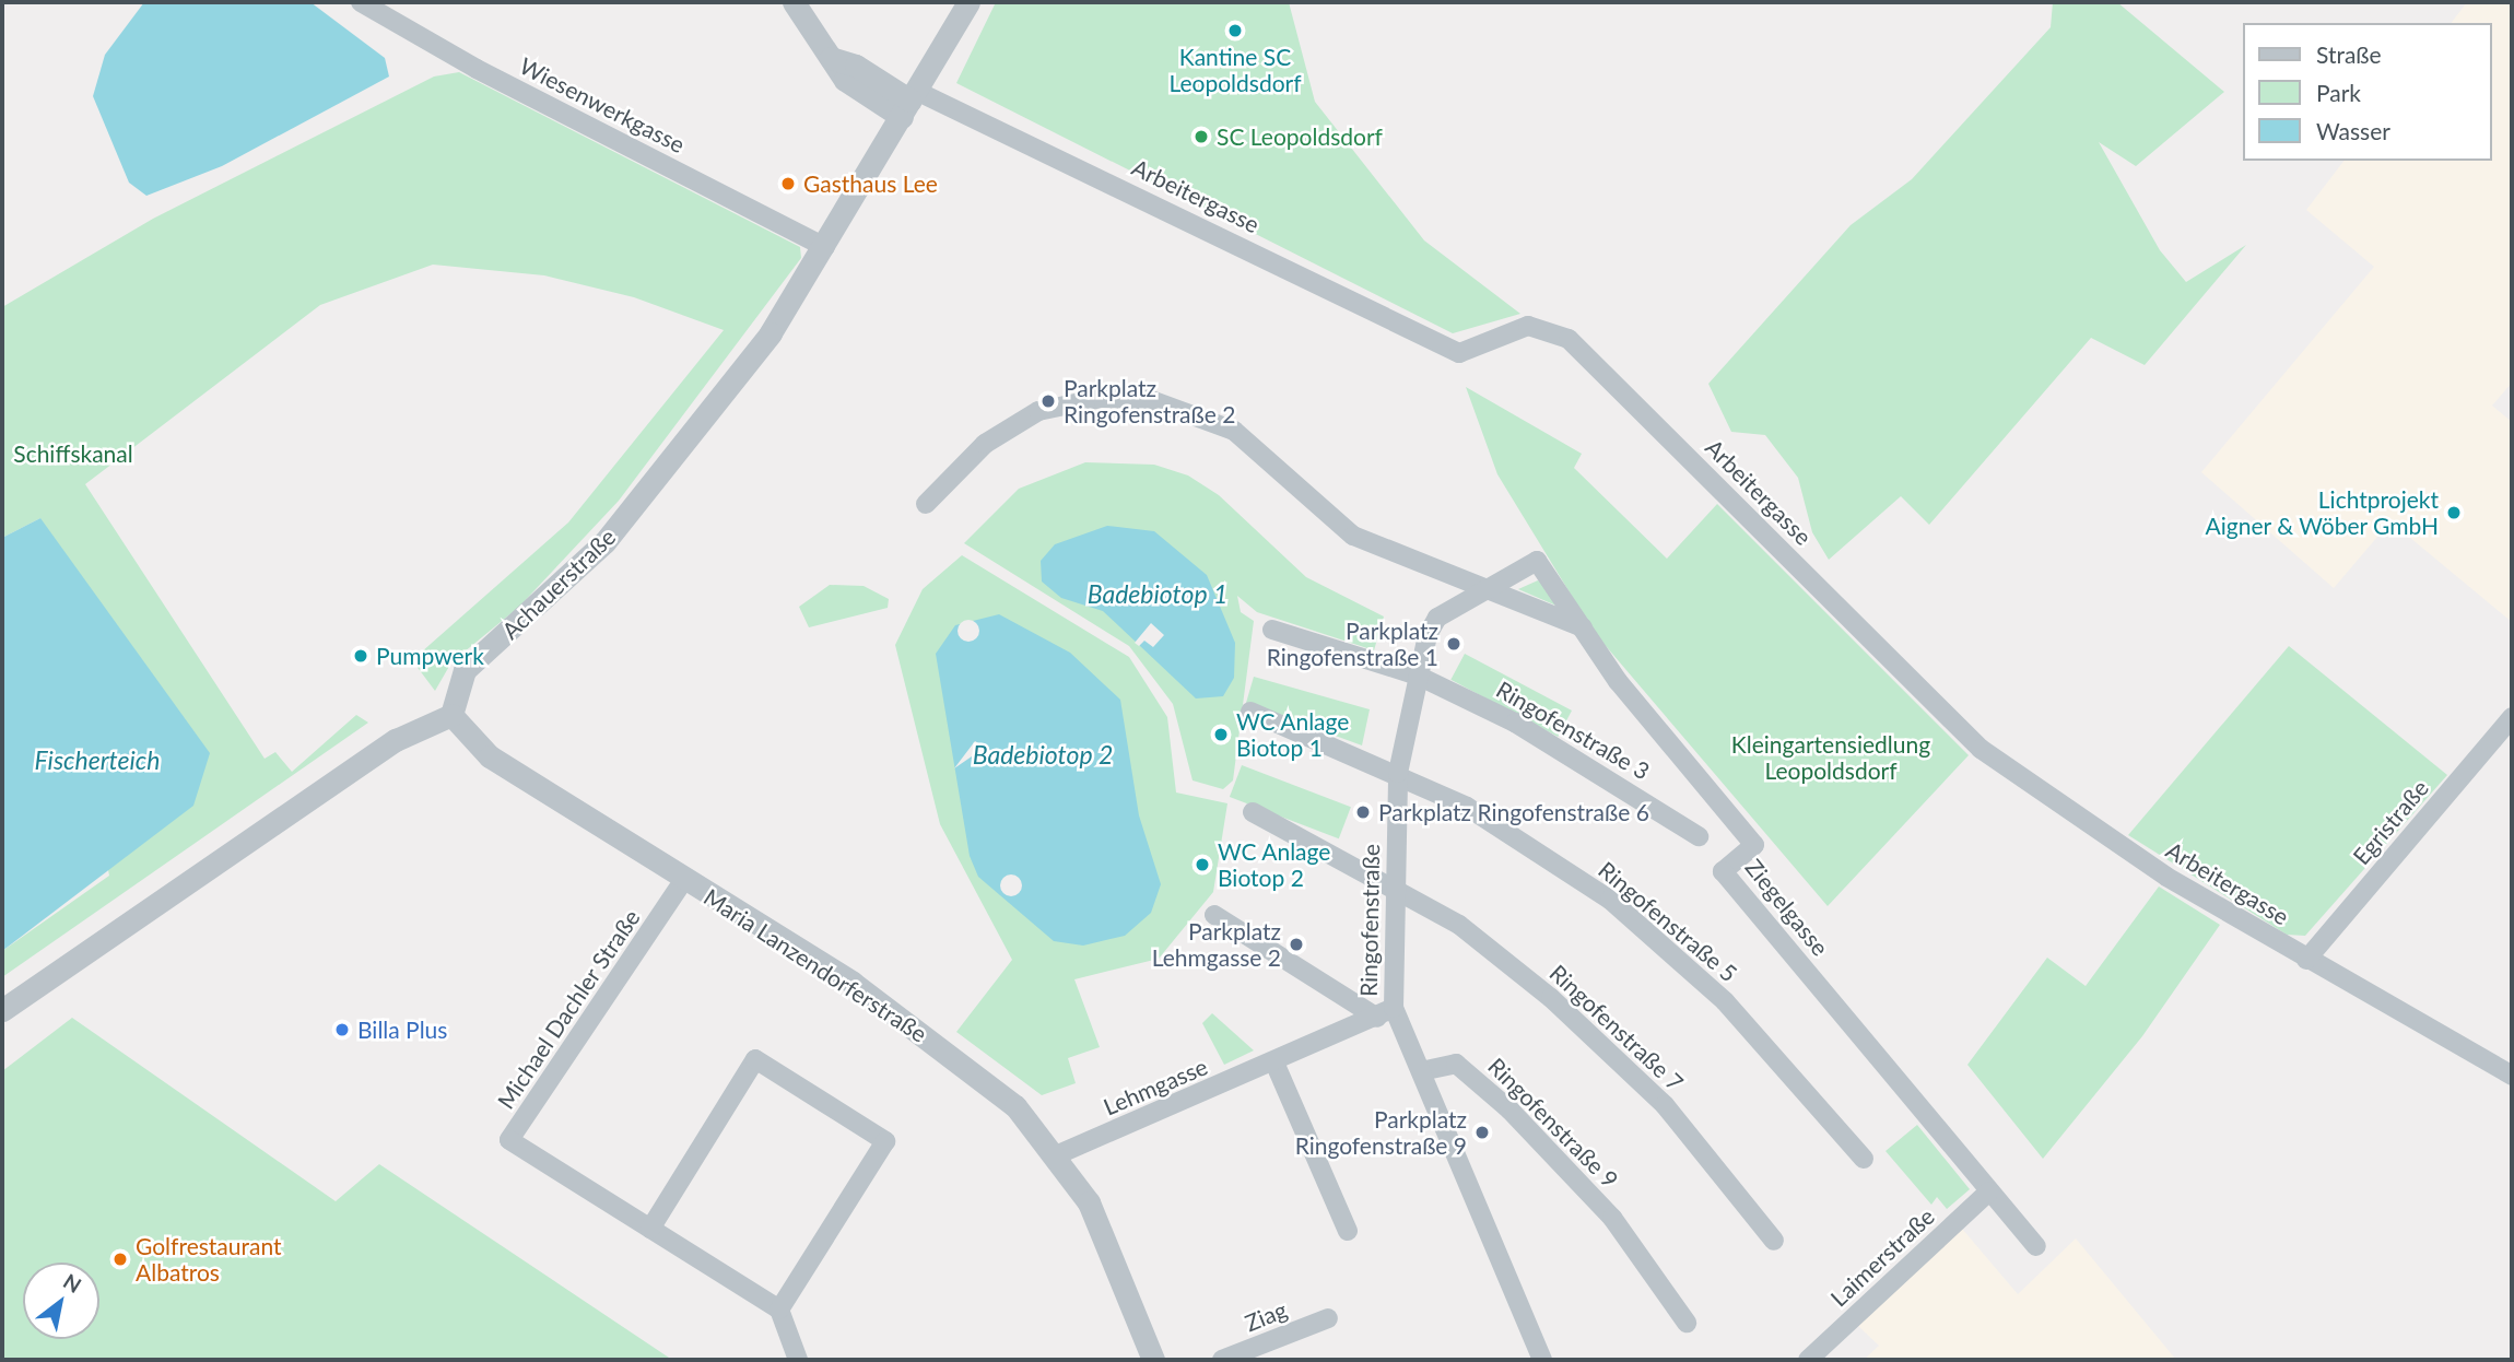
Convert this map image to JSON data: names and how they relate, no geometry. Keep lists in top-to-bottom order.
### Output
{
  "streets": {
    "street": [
      "Wiesenwerkgasse",
      "Arbeitergasse",
      "Achauerstraße",
      "Ringofenstraße 3",
      "Egristraße",
      "Ziegelgasse",
      "Ringofenstraße",
      "Ringofenstraße 5",
      "Maria Lanzendorferstraße",
      "Michael Dachler Straße",
      "Ringofenstraße 7",
      "Lehmgasse",
      "Ringofenstraße 9",
      "Laimerstraße",
      "Ziag"
    ]
  },
  "crossings": [
    ["Wiesenwerkgasse", "Achauerstraße"],
    ["Arbeitergasse", "Achauerstraße"],
    ["Arbeitergasse", "Egristraße"],
    ["Achauerstraße", "Maria Lanzendorferstraße"],
    ["Ringofenstraße 3", "Ringofenstraße"],
    ["Ziegelgasse", "Ringofenstraße"],
    ["Ziegelgasse", "Laimerstraße"],
    ["Ringofenstraße", "Ringofenstraße 5"],
    ["Ringofenstraße", "Ringofenstraße 7"],
    ["Ringofenstraße", "Lehmgasse"],
    ["Ringofenstraße", "Ringofenstraße 9"],
    ["Maria Lanzendorferstraße", "Michael Dachler Straße"],
    ["Maria Lanzendorferstraße", "Lehmgasse"]
  ],
  "water": ["Badebiotop 1", "Badebiotop 2", "Fischerteich"],
  "parks": ["Schiffskanal", "Kleingartensiedlung Leopoldsdorf"],
  "places": [
    "Kantine SC Leopoldsdorf",
    "SC Leopoldsdorf",
    "Gasthaus Lee",
    "Parkplatz Ringofenstraße 2",
    "Lichtprojekt Aigner & Wöber GmbH",
    "Parkplatz Ringofenstraße 1",
    "Pumpwerk",
    "WC Anlage Biotop 1",
    "Parkplatz Ringofenstraße 6",
    "WC Anlage Biotop 2",
    "Parkplatz Lehmgasse 2",
    "Billa Plus",
    "Parkplatz Ringofenstraße 9",
    "Golfrestaurant Albatros"
  ],
  "legend": ["Straße", "Park", "Wasser"],
  "north": "top right"
}
